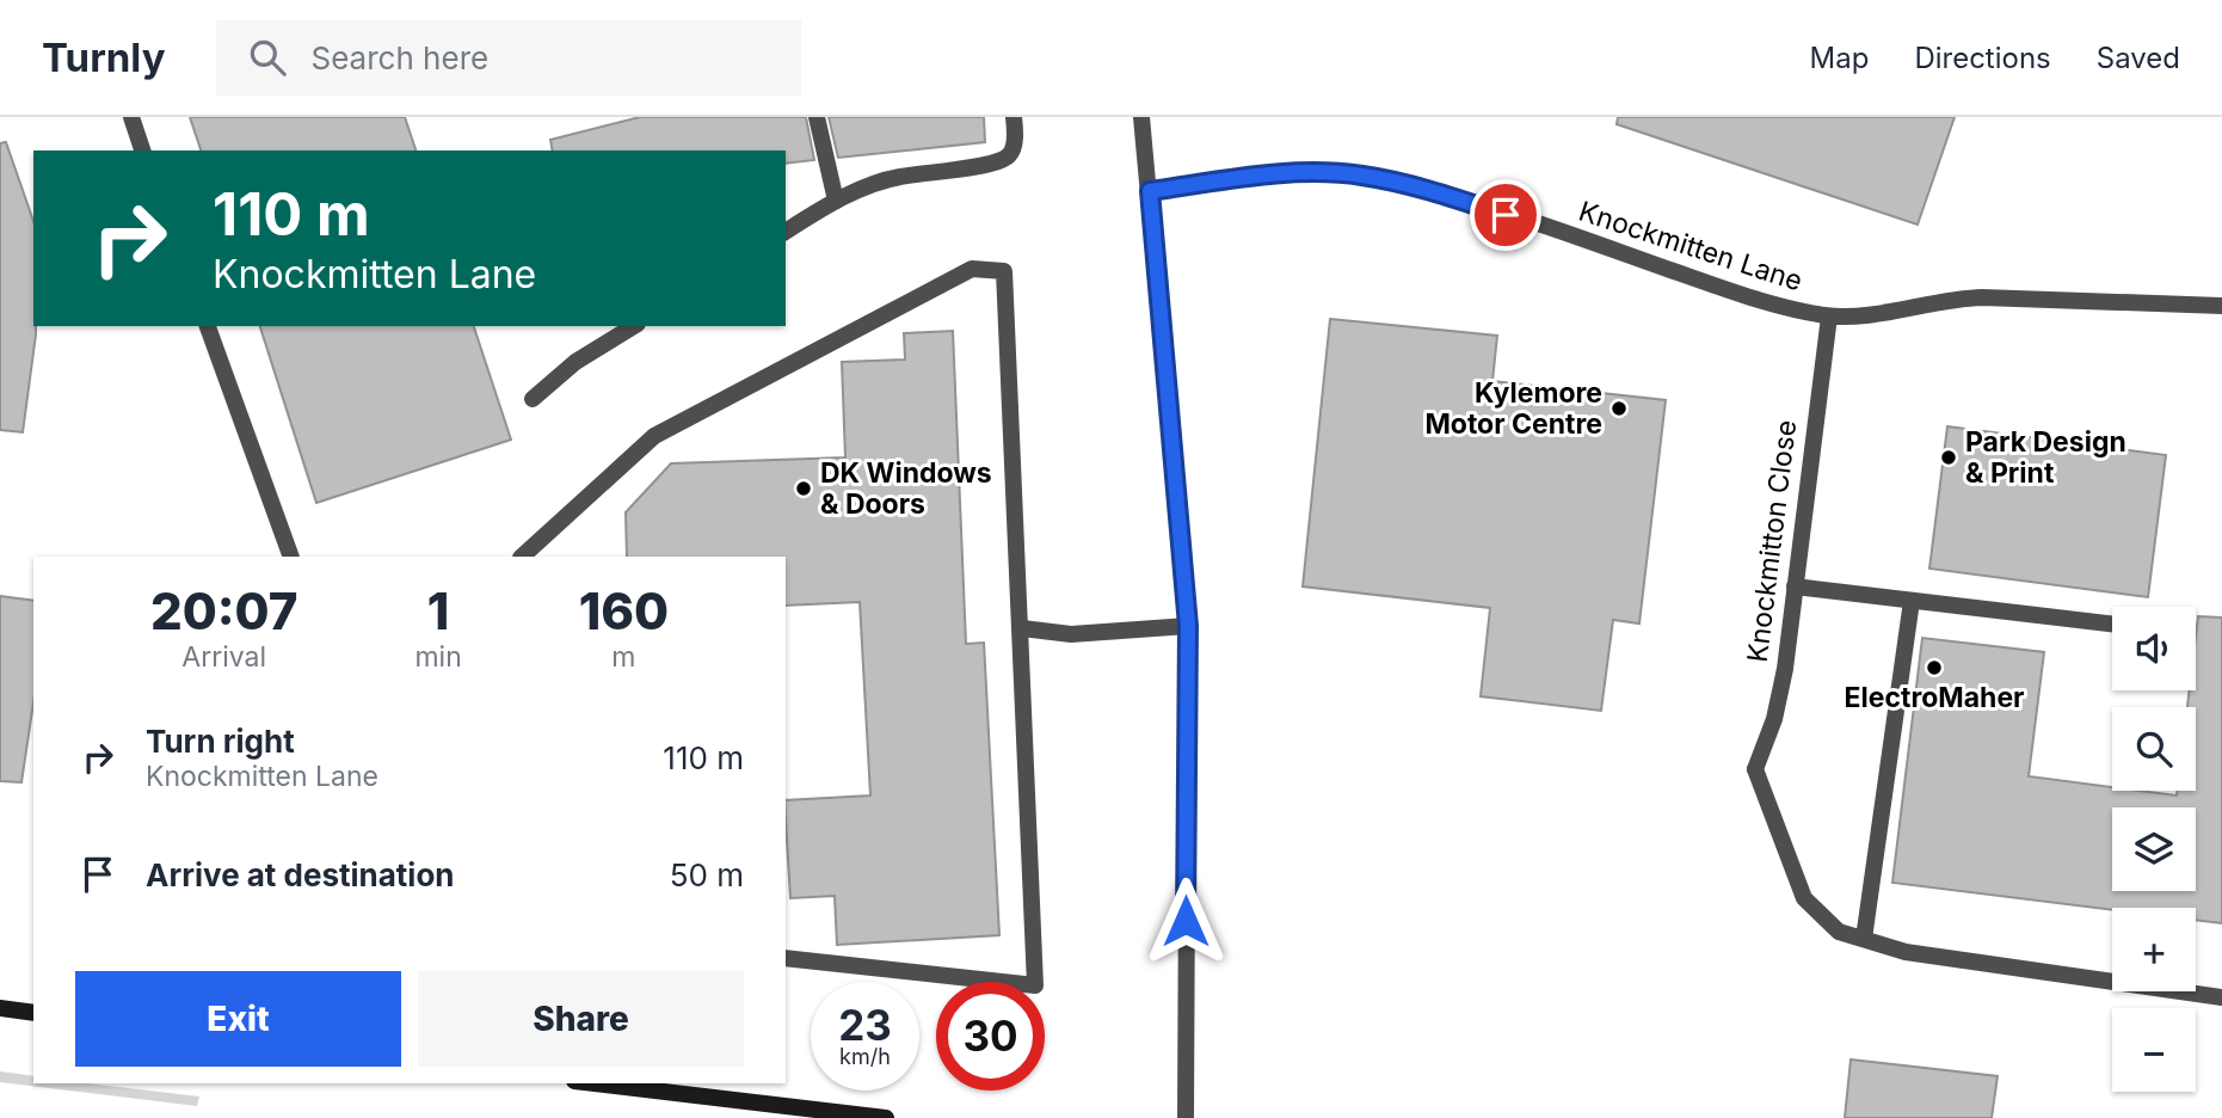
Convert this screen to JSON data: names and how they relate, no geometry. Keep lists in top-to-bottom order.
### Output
{
  "streets": {
    "street": ["Knockmitten Lane", "Knockmitton Close"]
  },
  "crossings": [
    ["Knockmitten Lane", "Knockmitton Close"]
  ],
  "places": [
    "Kylemore Motor Centre",
    "Park Design & Print",
    "DK Windows & Doors",
    "ElectroMaher"
  ],
  "page": {
    "header": "Turnly",
    "search": "Search here",
    "nav": ["Map", "Directions", "Saved"],
    "turn": ["110 m", "Knockmitten Lane"],
    "eta": [
      "20:07",
      "Arrival",
      "1",
      "min",
      "160",
      "m"
    ],
    "map_buttons": ["+", "−"],
    "list": [
      {
        "name": "Turn right",
        "note": "Knockmitten Lane",
        "value": "110 m"
      },
      {
        "name": "Arrive at destination",
        "value": "50 m"
      }
    ],
    "buttons": ["Exit", "Share"],
    "speed": "23 km/h",
    "limit": "30"
  }
}
